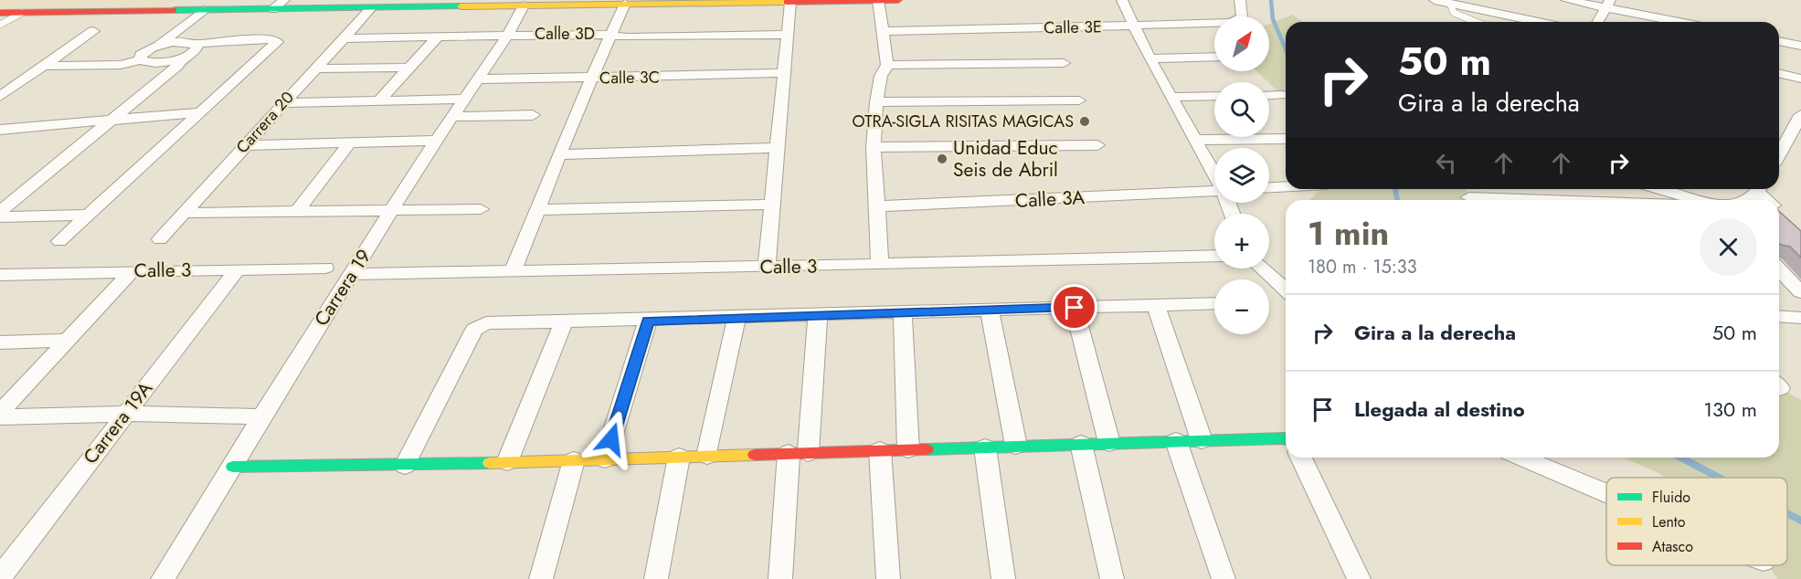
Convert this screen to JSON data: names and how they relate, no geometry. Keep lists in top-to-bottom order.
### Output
{
  "streets": {
    "street": [
      "Calle 3E",
      "Calle 3D",
      "Calle 3C",
      "Carrera 20",
      "Calle 3A",
      "Calle 3",
      "Carrera 19",
      "Carrera 19A"
    ]
  },
  "crossings": [
    ["Calle 3D", "Carrera 20"],
    ["Calle 3D", "Carrera 19"],
    ["Calle 3C", "Carrera 19"],
    ["Calle 3", "Carrera 19"],
    ["Calle 3", "Carrera 19A"]
  ],
  "places": ["OTRA-SIGLA RISITAS MAGICAS", "Unidad Educ Seis de Abril"],
  "legend": ["Fluido", "Lento", "Atasco"],
  "north": "top right",
  "page": {
    "map_buttons": ["+", "−"],
    "turn": ["50 m", "Gira a la derecha"],
    "heading": ["1 min", "180 m · 15:33"],
    "list": [
      {
        "name": "Gira a la derecha",
        "value": "50 m"
      },
      {
        "name": "Llegada al destino",
        "value": "130 m"
      }
    ]
  }
}
